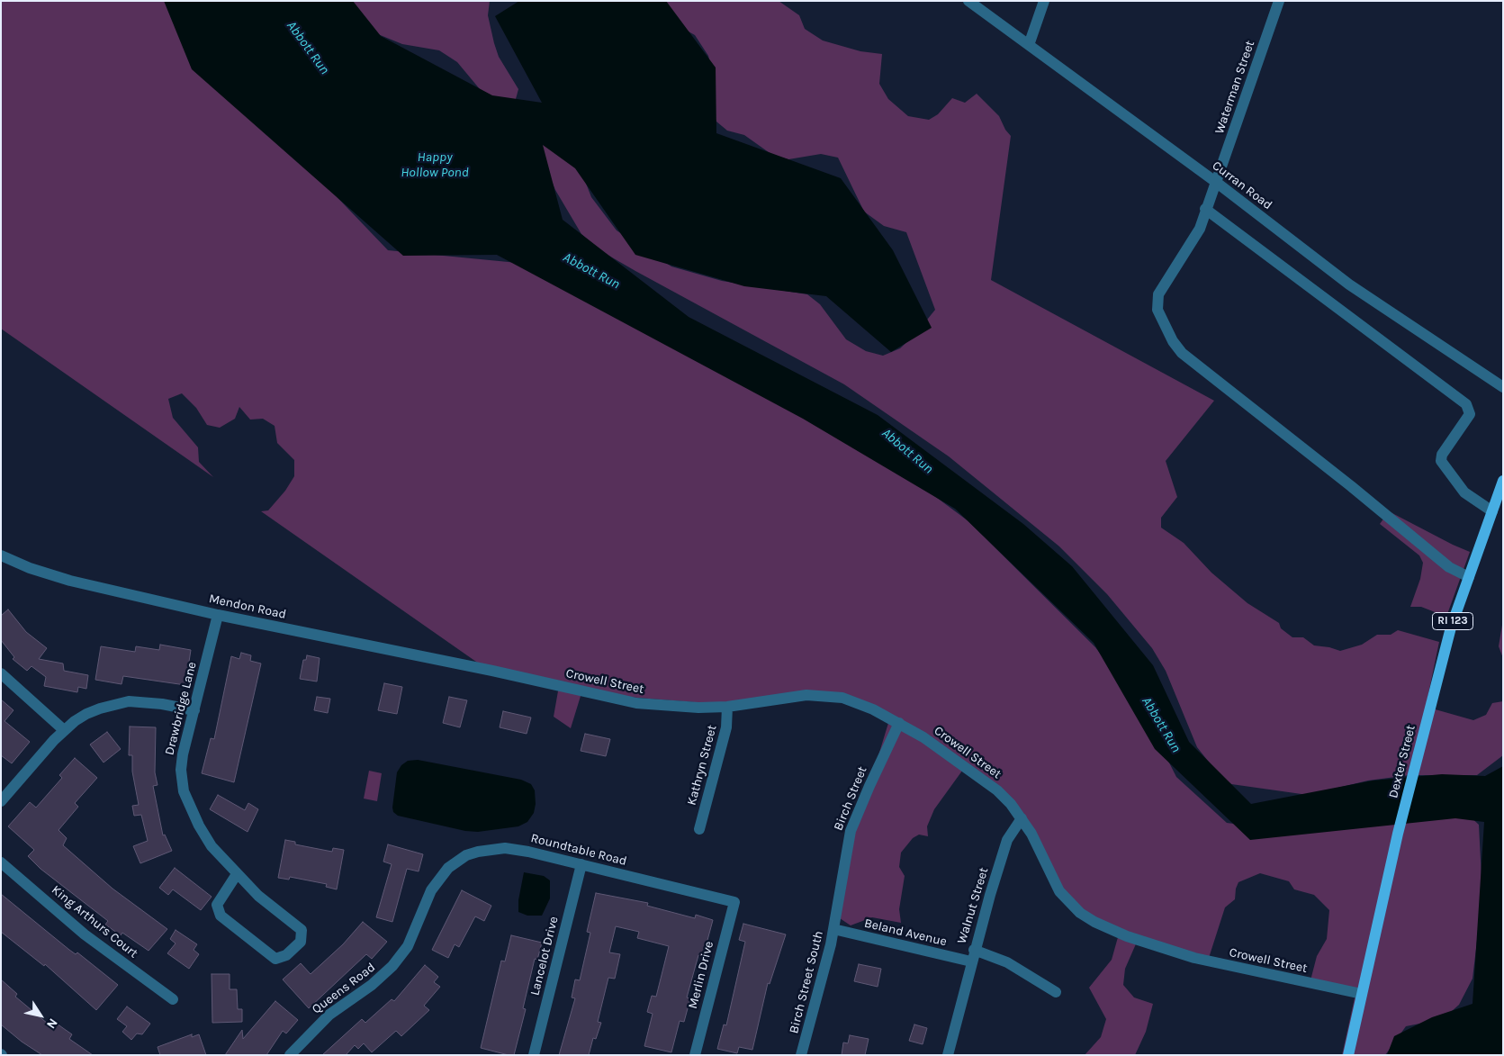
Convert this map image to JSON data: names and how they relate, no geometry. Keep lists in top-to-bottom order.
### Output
{
  "streets": {
    "main road": ["RI 123", "Dexter Street"],
    "street": [
      "Waterman Street",
      "Curran Road",
      "Mendon Road",
      "Crowell Street",
      "Drawbridge Lane",
      "Kathryn Street",
      "Birch Street",
      "Roundtable Road",
      "Walnut Street",
      "King Arthurs Court",
      "Beland Avenue",
      "Lancelot Drive",
      "Merlin Drive",
      "Birch Street South",
      "Queens Road"
    ]
  },
  "crossings": [
    ["Waterman Street", "Curran Road"],
    ["Waterman Street", "Dexter Street"],
    ["Mendon Road", "Crowell Street"],
    ["Mendon Road", "Drawbridge Lane"],
    ["Crowell Street", "Dexter Street"],
    ["Crowell Street", "Kathryn Street"],
    ["Crowell Street", "Birch Street"],
    ["Crowell Street", "Walnut Street"],
    ["Birch Street", "Birch Street South"],
    ["Roundtable Road", "Lancelot Drive"],
    ["Roundtable Road", "Merlin Drive"],
    ["Roundtable Road", "Queens Road"],
    ["Walnut Street", "Beland Avenue"],
    ["Beland Avenue", "Birch Street South"]
  ],
  "water": ["Abbott Run", "Happy Hollow Pond"],
  "north": "bottom right"
}
